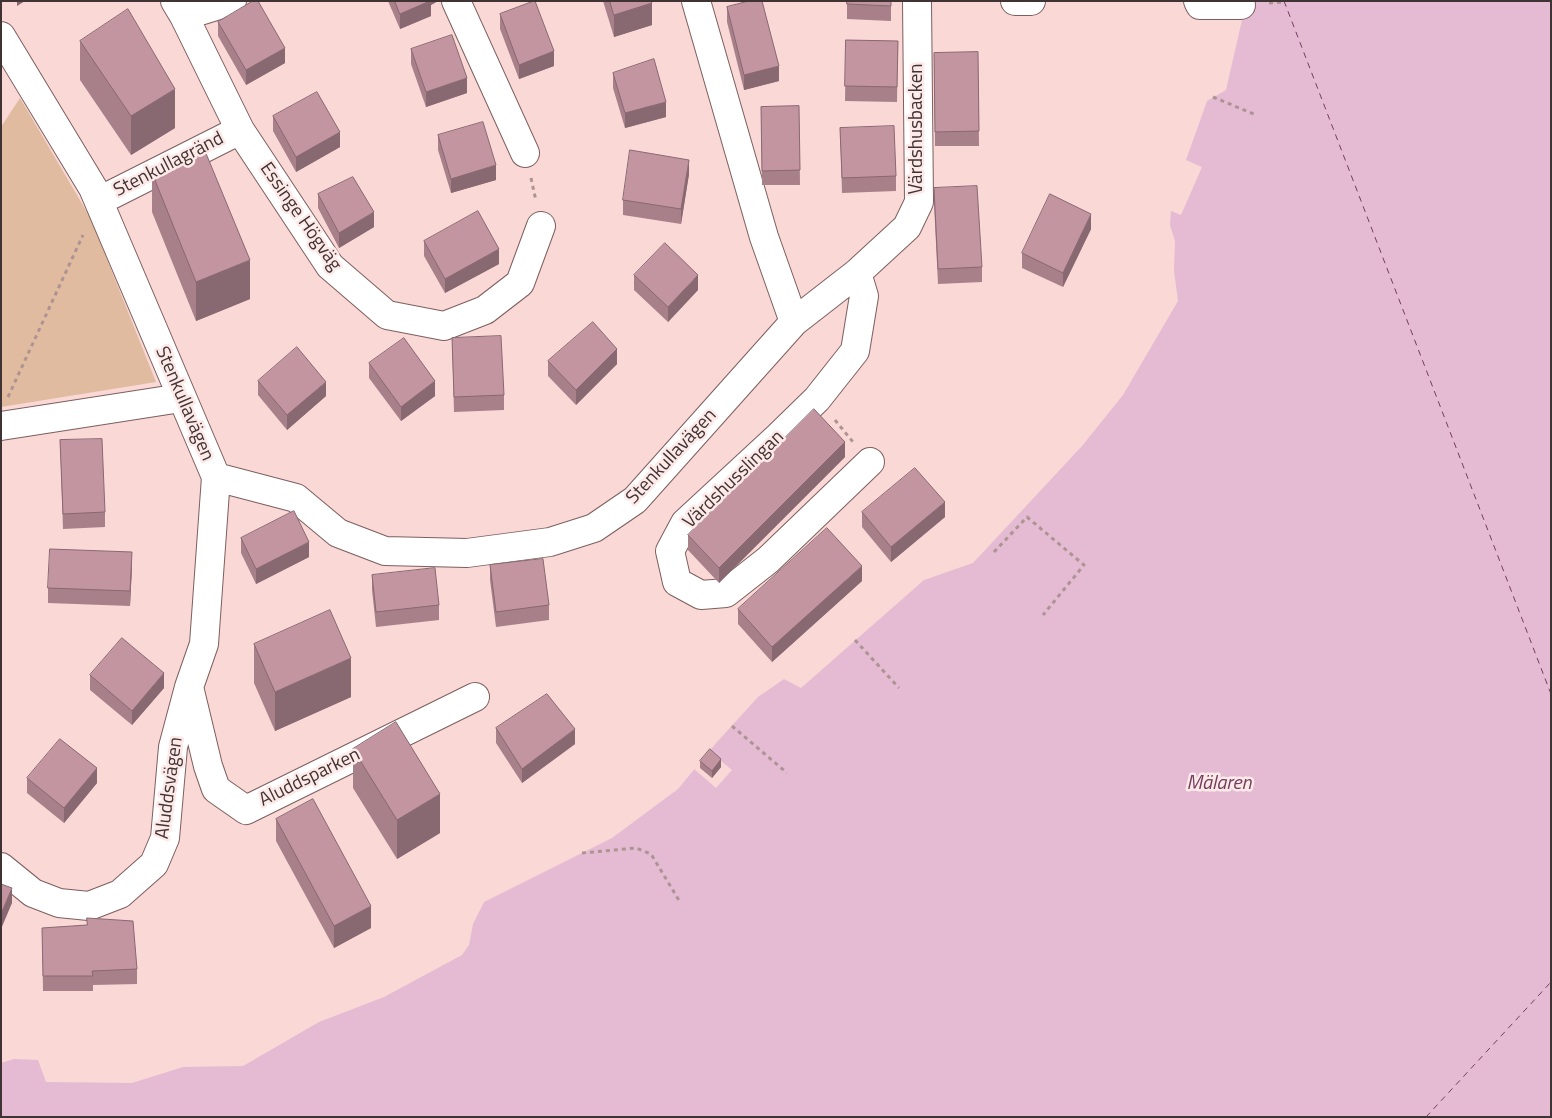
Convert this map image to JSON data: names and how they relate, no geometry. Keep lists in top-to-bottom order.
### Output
{
  "streets": {
    "street": [
      "Värdshusbacken",
      "Stenkullagränd",
      "Essinge Högväg",
      "Stenkullavägen",
      "Värdshusslingan",
      "Aluddsparken",
      "Aluddsvägen"
    ]
  },
  "crossings": [
    ["Värdshusbacken", "Stenkullavägen"],
    ["Värdshusbacken", "Värdshusslingan"],
    ["Stenkullagränd", "Essinge Högväg"],
    ["Stenkullagränd", "Stenkullavägen"],
    ["Stenkullavägen", "Aluddsvägen"],
    ["Aluddsparken", "Aluddsvägen"]
  ],
  "water": ["Mälaren"]
}
